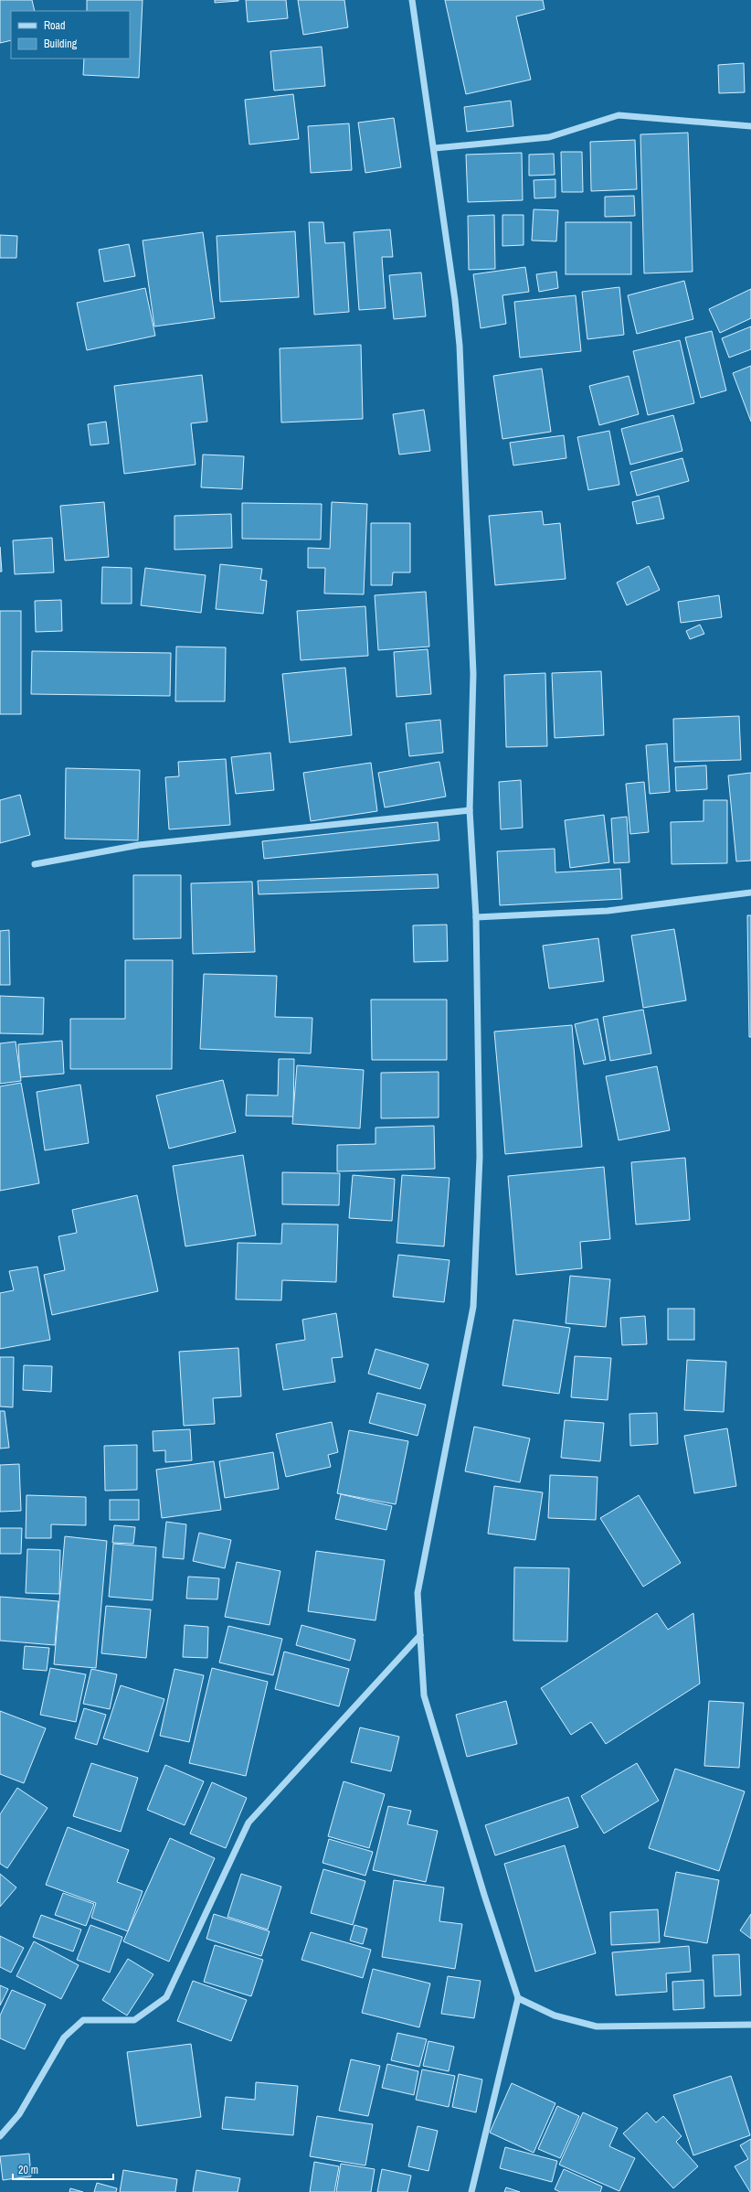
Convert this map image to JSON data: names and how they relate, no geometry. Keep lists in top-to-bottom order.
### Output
{
  "legend": ["Road", "Building"],
  "scale_bar": "20 m"
}
